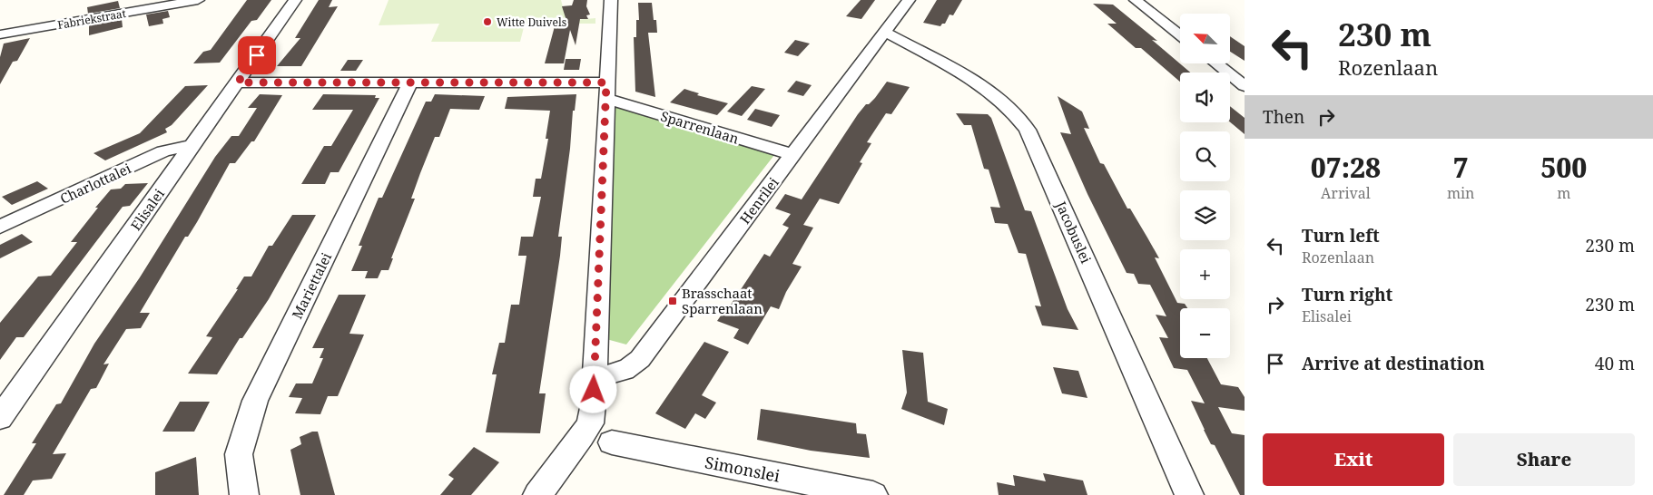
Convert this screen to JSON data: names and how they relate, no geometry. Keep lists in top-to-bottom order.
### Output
{
  "streets": {
    "street": [
      "Fabriekstraat",
      "Sparrenlaan",
      "Charlottalei",
      "Henrilei",
      "Elisalei",
      "Jacobuslei",
      "Mariettalei",
      "Simonslei"
    ]
  },
  "crossings": [
    ["Sparrenlaan", "Henrilei"],
    ["Sparrenlaan", "Elisalei"],
    ["Sparrenlaan", "Mariettalei"],
    ["Charlottalei", "Elisalei"],
    ["Henrilei", "Jacobuslei"]
  ],
  "places": {
    "other": ["Witte Duivels"],
    "transit": ["Brasschaat Sparrenlaan"]
  },
  "north": "top left",
  "page": {
    "turn": ["230 m", "Rozenlaan"],
    "map_buttons": ["+", "−"],
    "then": "Then",
    "eta": [
      "07:28",
      "Arrival",
      "7",
      "min",
      "500",
      "m"
    ],
    "list": [
      {
        "name": "Turn left",
        "note": "Rozenlaan",
        "value": "230 m"
      },
      {
        "name": "Turn right",
        "note": "Elisalei",
        "value": "230 m"
      },
      {
        "name": "Arrive at destination",
        "value": "40 m"
      }
    ],
    "buttons": ["Exit", "Share"]
  }
}
